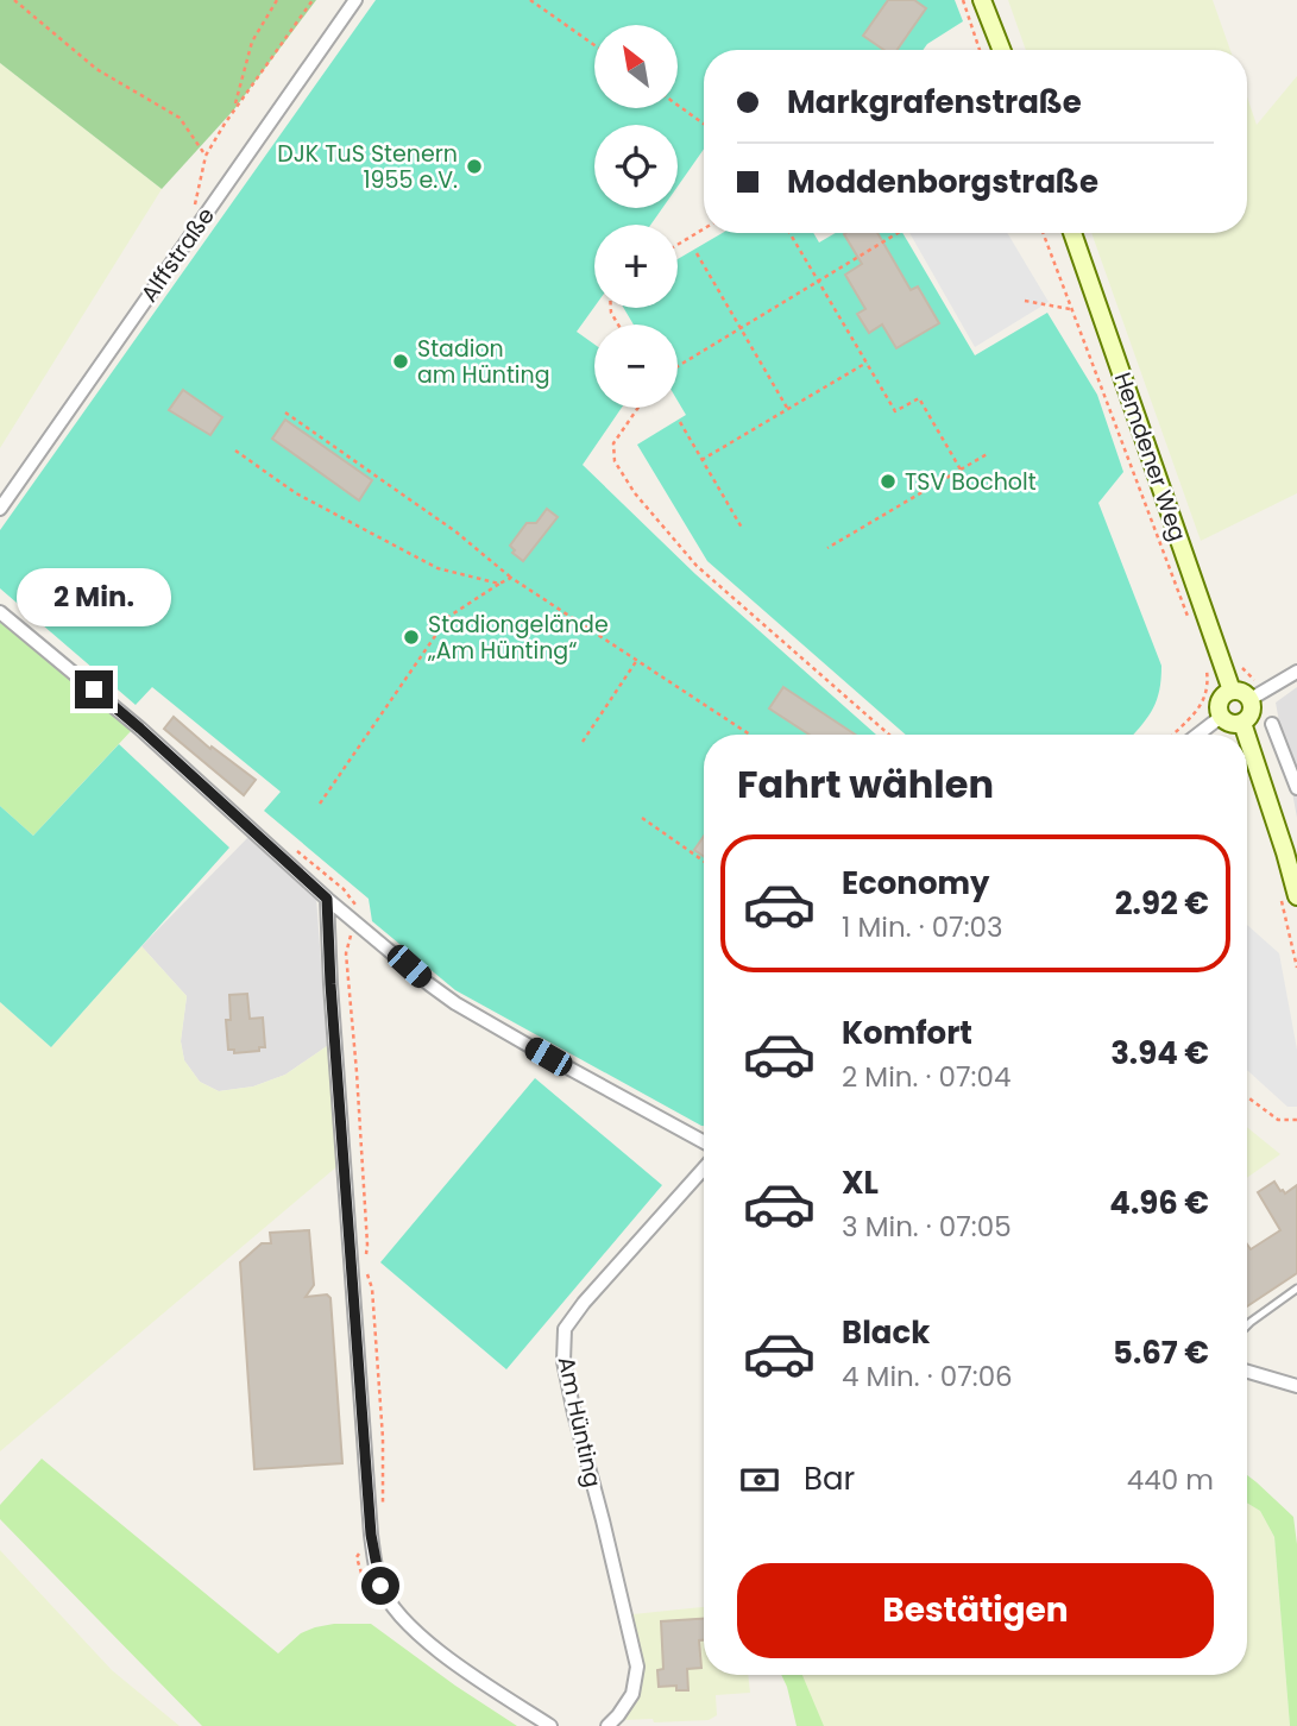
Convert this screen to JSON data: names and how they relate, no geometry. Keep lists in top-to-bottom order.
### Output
{
  "streets": {
    "street": ["Alffstraße", "Hemdener Weg", "Am Hünting"]
  },
  "places": [
    "DJK TuS Stenern 1955 e.V.",
    "Stadion am Hünting",
    "TSV Bocholt",
    "Stadiongelände „Am Hünting“"
  ],
  "north": "top left",
  "page": {
    "map_buttons": ["+", "−"],
    "banner": ["Markgrafenstraße", "Moddenborgstraße"],
    "bubble": "2 Min.",
    "heading": "Fahrt wählen",
    "list": [
      {
        "name": "Economy",
        "note": "1 Min. · 07:03",
        "value": "2.92 €"
      },
      {
        "name": "Komfort",
        "note": "2 Min. · 07:04",
        "value": "3.94 €"
      },
      {
        "name": "XL",
        "note": "3 Min. · 07:05",
        "value": "4.96 €"
      },
      {
        "name": "Black",
        "note": "4 Min. · 07:06",
        "value": "5.67 €"
      }
    ],
    "pay": ["Bar", "440 m"],
    "buttons": "Bestätigen"
  }
}
